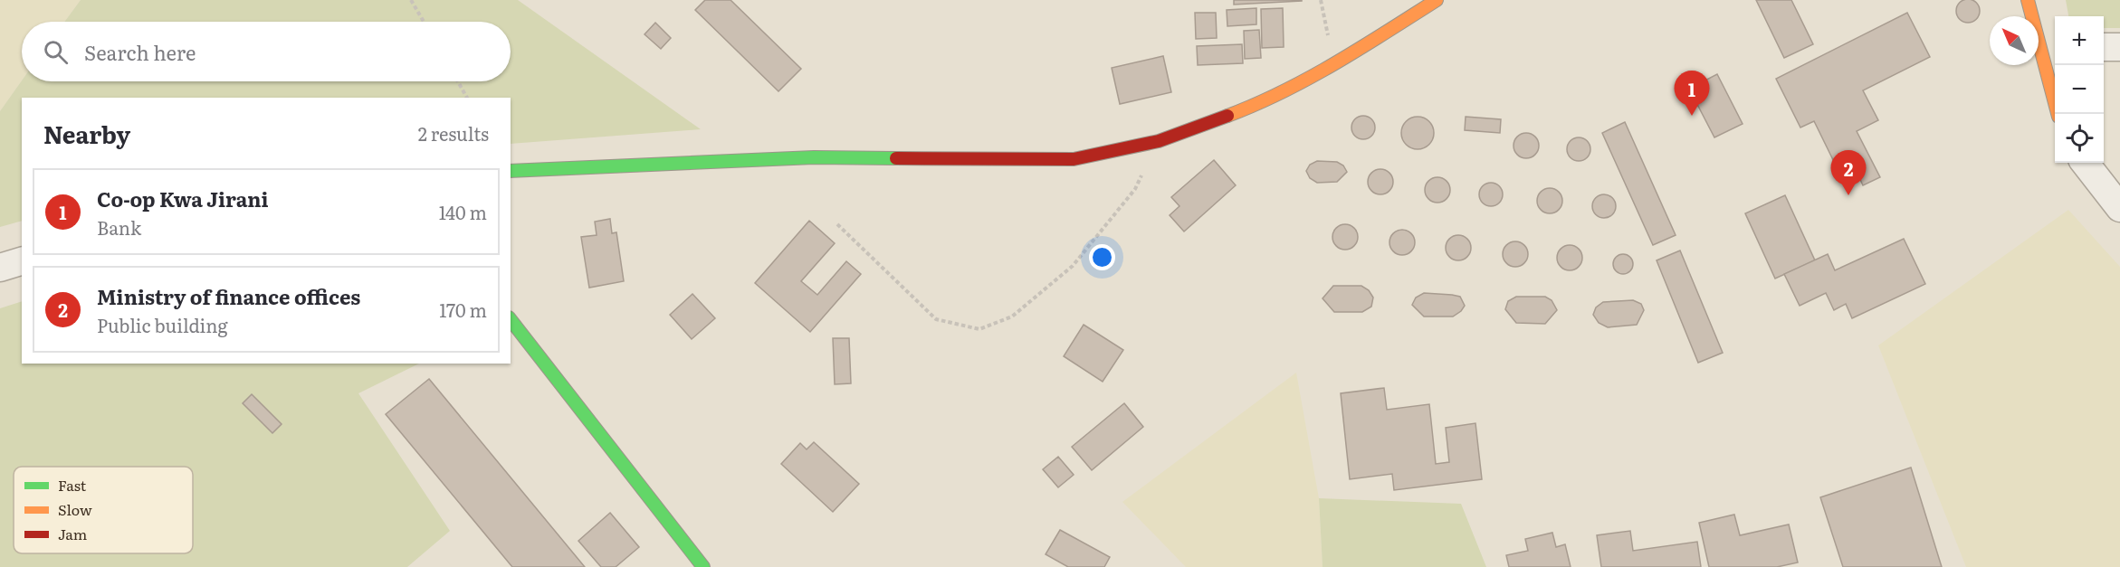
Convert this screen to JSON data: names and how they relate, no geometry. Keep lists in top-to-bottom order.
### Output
{
  "legend": ["Fast", "Slow", "Jam"],
  "north": "top left",
  "page": {
    "map_buttons": ["+", "−"],
    "search": "Search here",
    "pins": ["1", "2"],
    "heading": ["Nearby", "2 results"],
    "list": [
      {
        "mark": "1",
        "name": "Co-op Kwa Jirani",
        "note": "Bank",
        "value": "140 m"
      },
      {
        "mark": "2",
        "name": "Ministry of finance offices",
        "note": "Public building",
        "value": "170 m"
      }
    ]
  }
}
